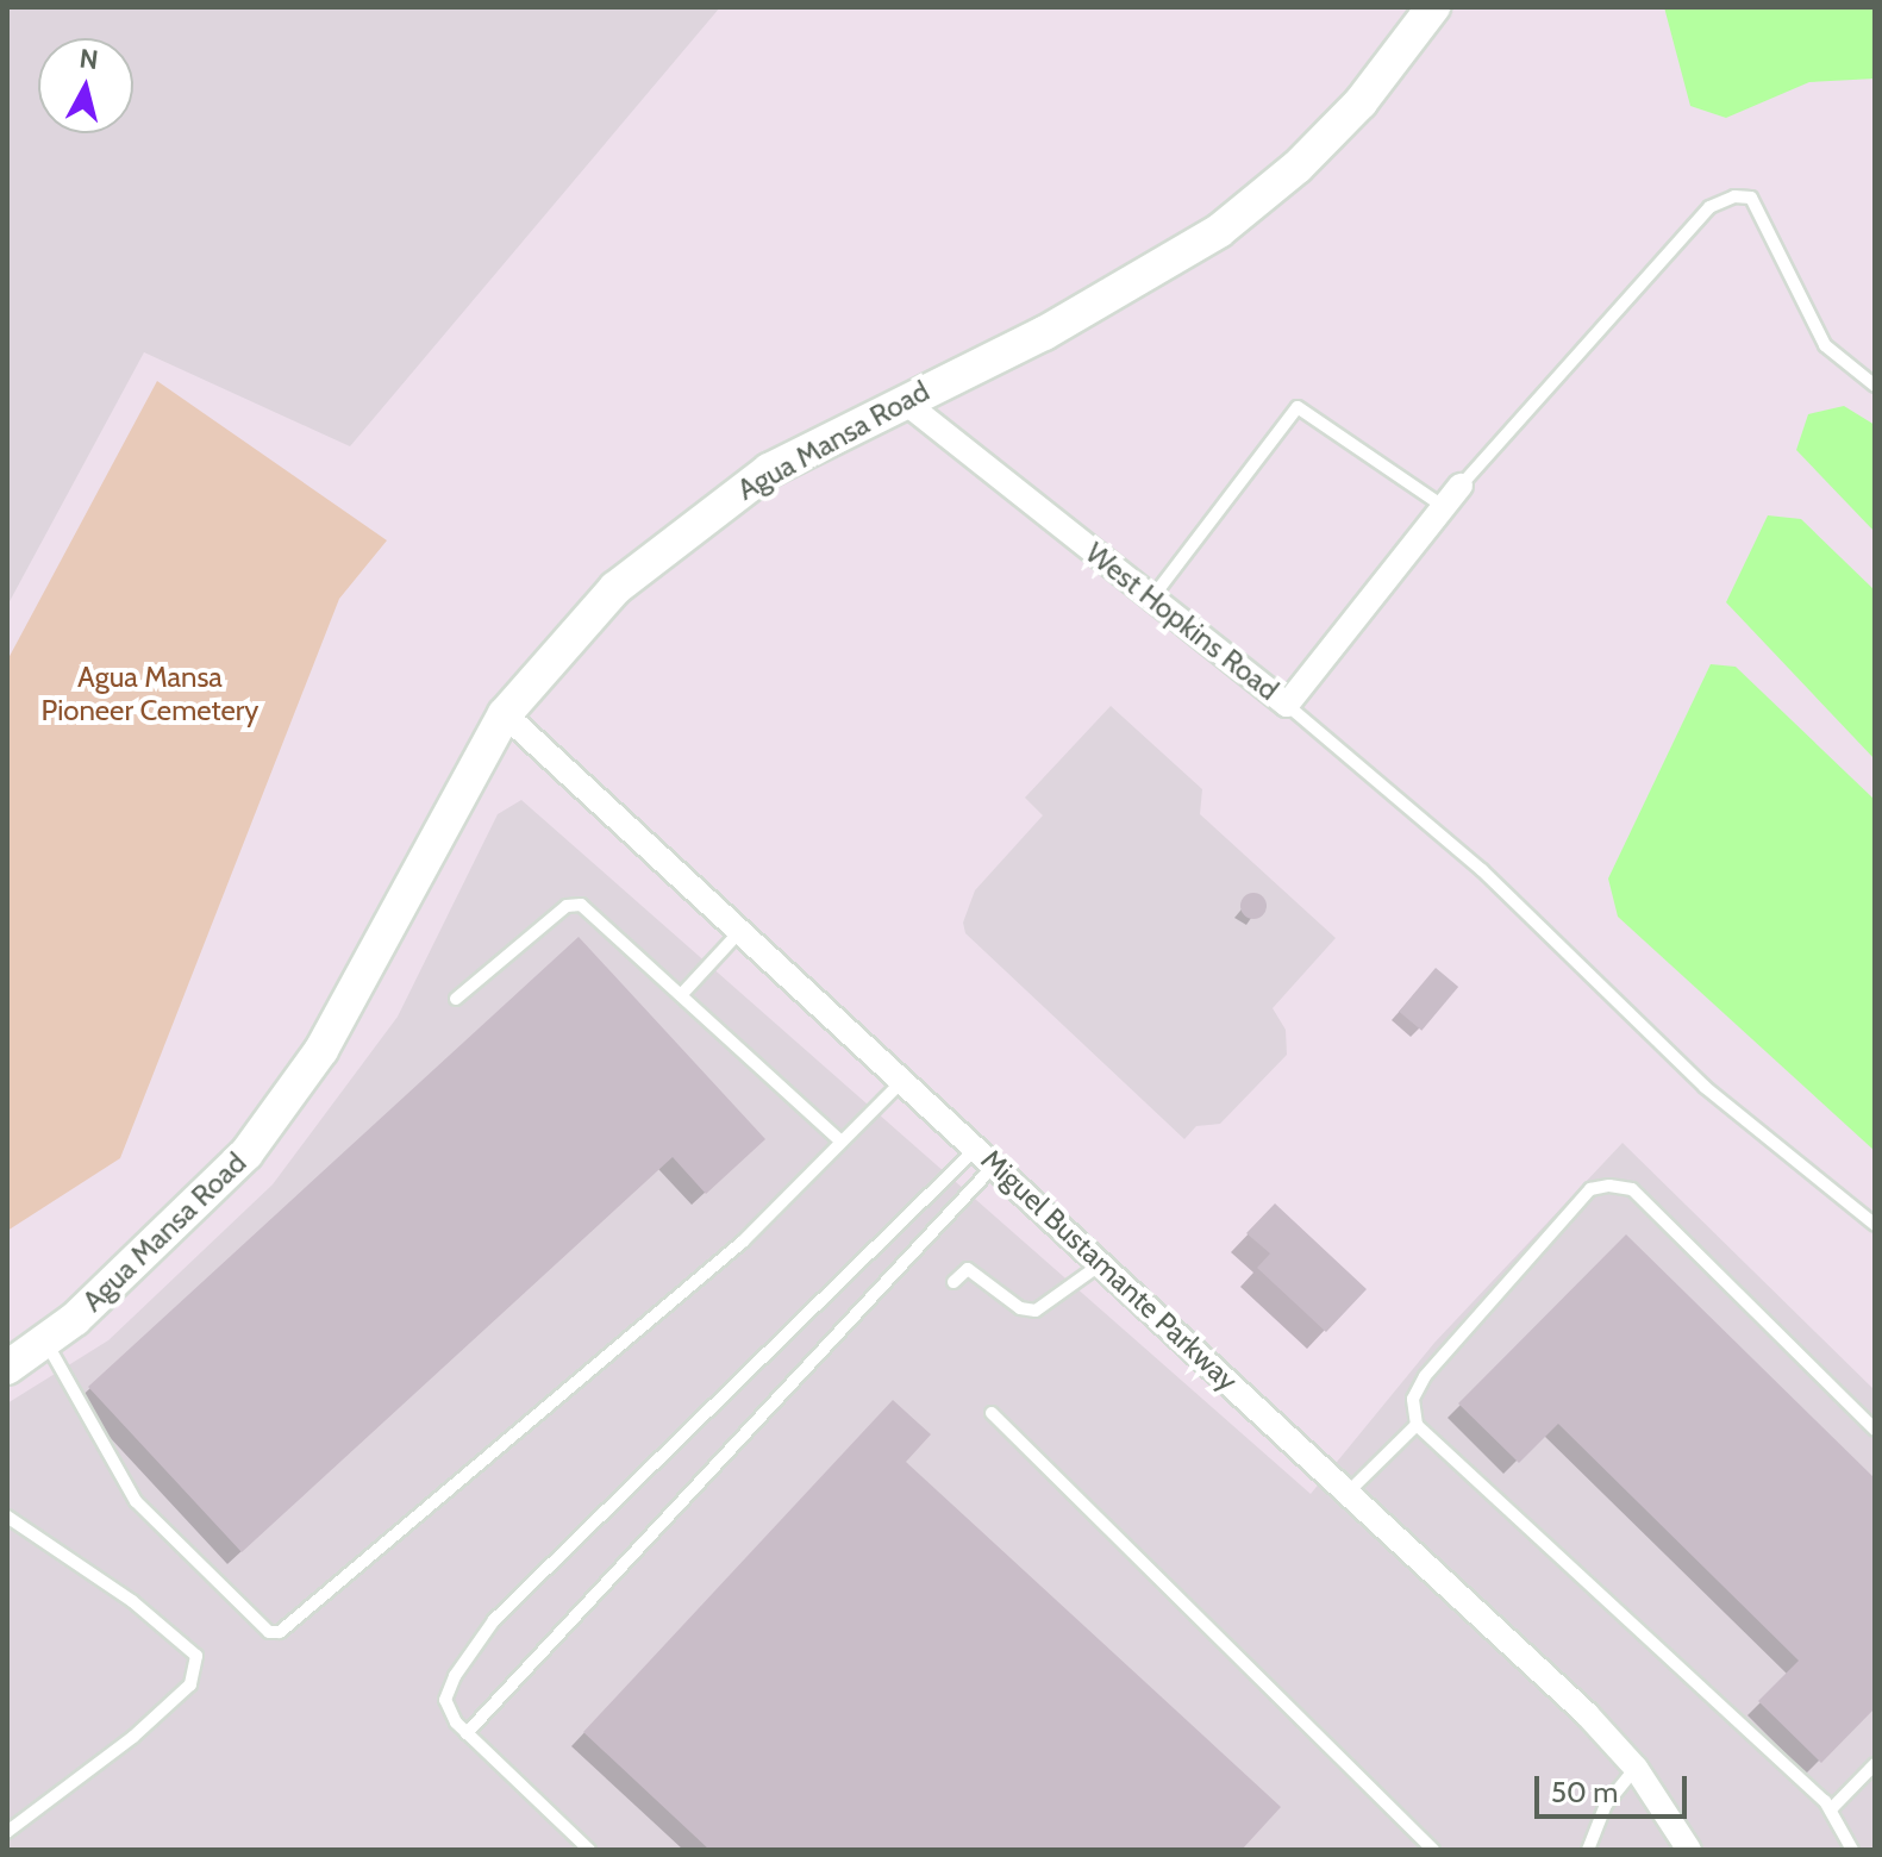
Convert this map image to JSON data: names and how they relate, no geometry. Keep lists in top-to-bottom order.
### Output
{
  "streets": {
    "main road": ["Agua Mansa Road"],
    "street": ["West Hopkins Road", "Miguel Bustamante Parkway"]
  },
  "crossings": [
    ["Agua Mansa Road", "West Hopkins Road"],
    ["Agua Mansa Road", "Miguel Bustamante Parkway"]
  ],
  "parks": ["Agua Mansa Pioneer Cemetery"],
  "scale_bar": "50 m",
  "north": "top"
}
